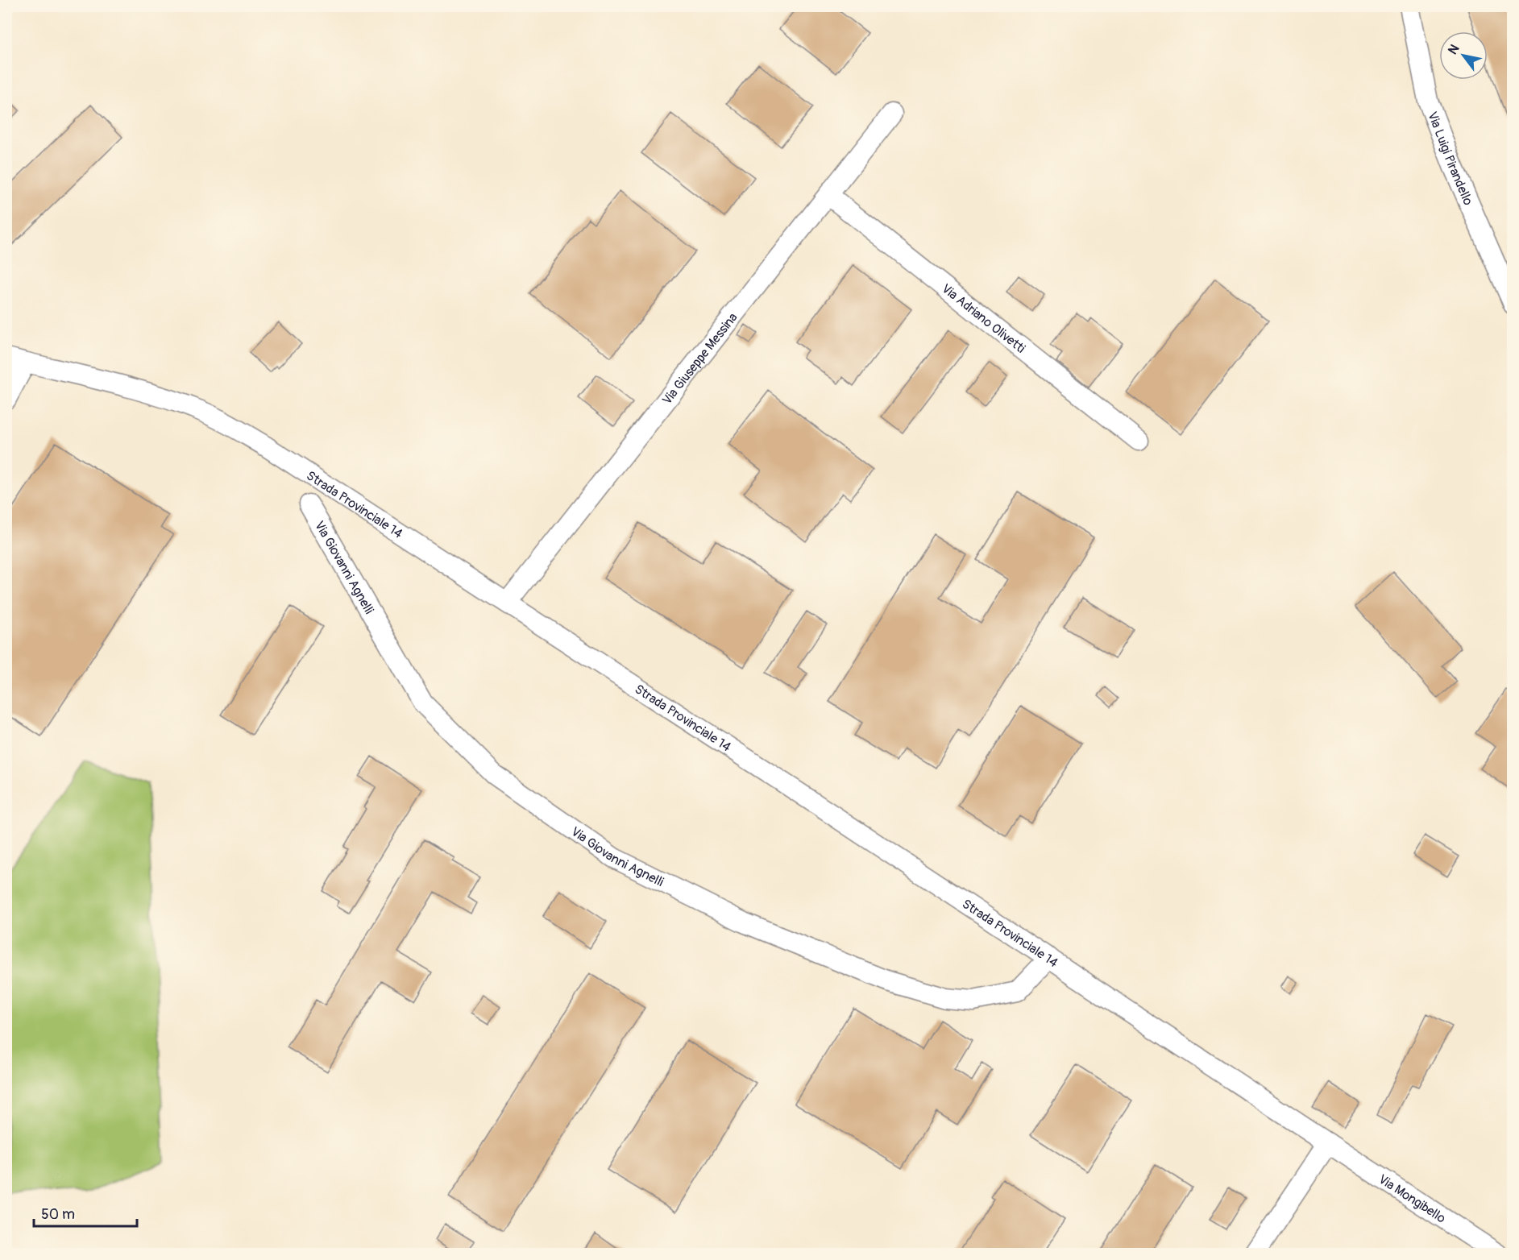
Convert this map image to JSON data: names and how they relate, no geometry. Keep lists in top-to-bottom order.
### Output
{
  "streets": {
    "street": [
      "Via Luigi Pirandello",
      "Via Adriano Olivetti",
      "Via Giuseppe Messina",
      "Strada Provinciale 14",
      "Via Giovanni Agnelli",
      "Via Mongibello"
    ]
  },
  "crossings": [
    ["Via Adriano Olivetti", "Via Giuseppe Messina"],
    ["Via Giuseppe Messina", "Strada Provinciale 14"],
    ["Strada Provinciale 14", "Via Giovanni Agnelli"],
    ["Strada Provinciale 14", "Via Mongibello"]
  ],
  "scale_bar": "50 m",
  "north": "top left"
}
